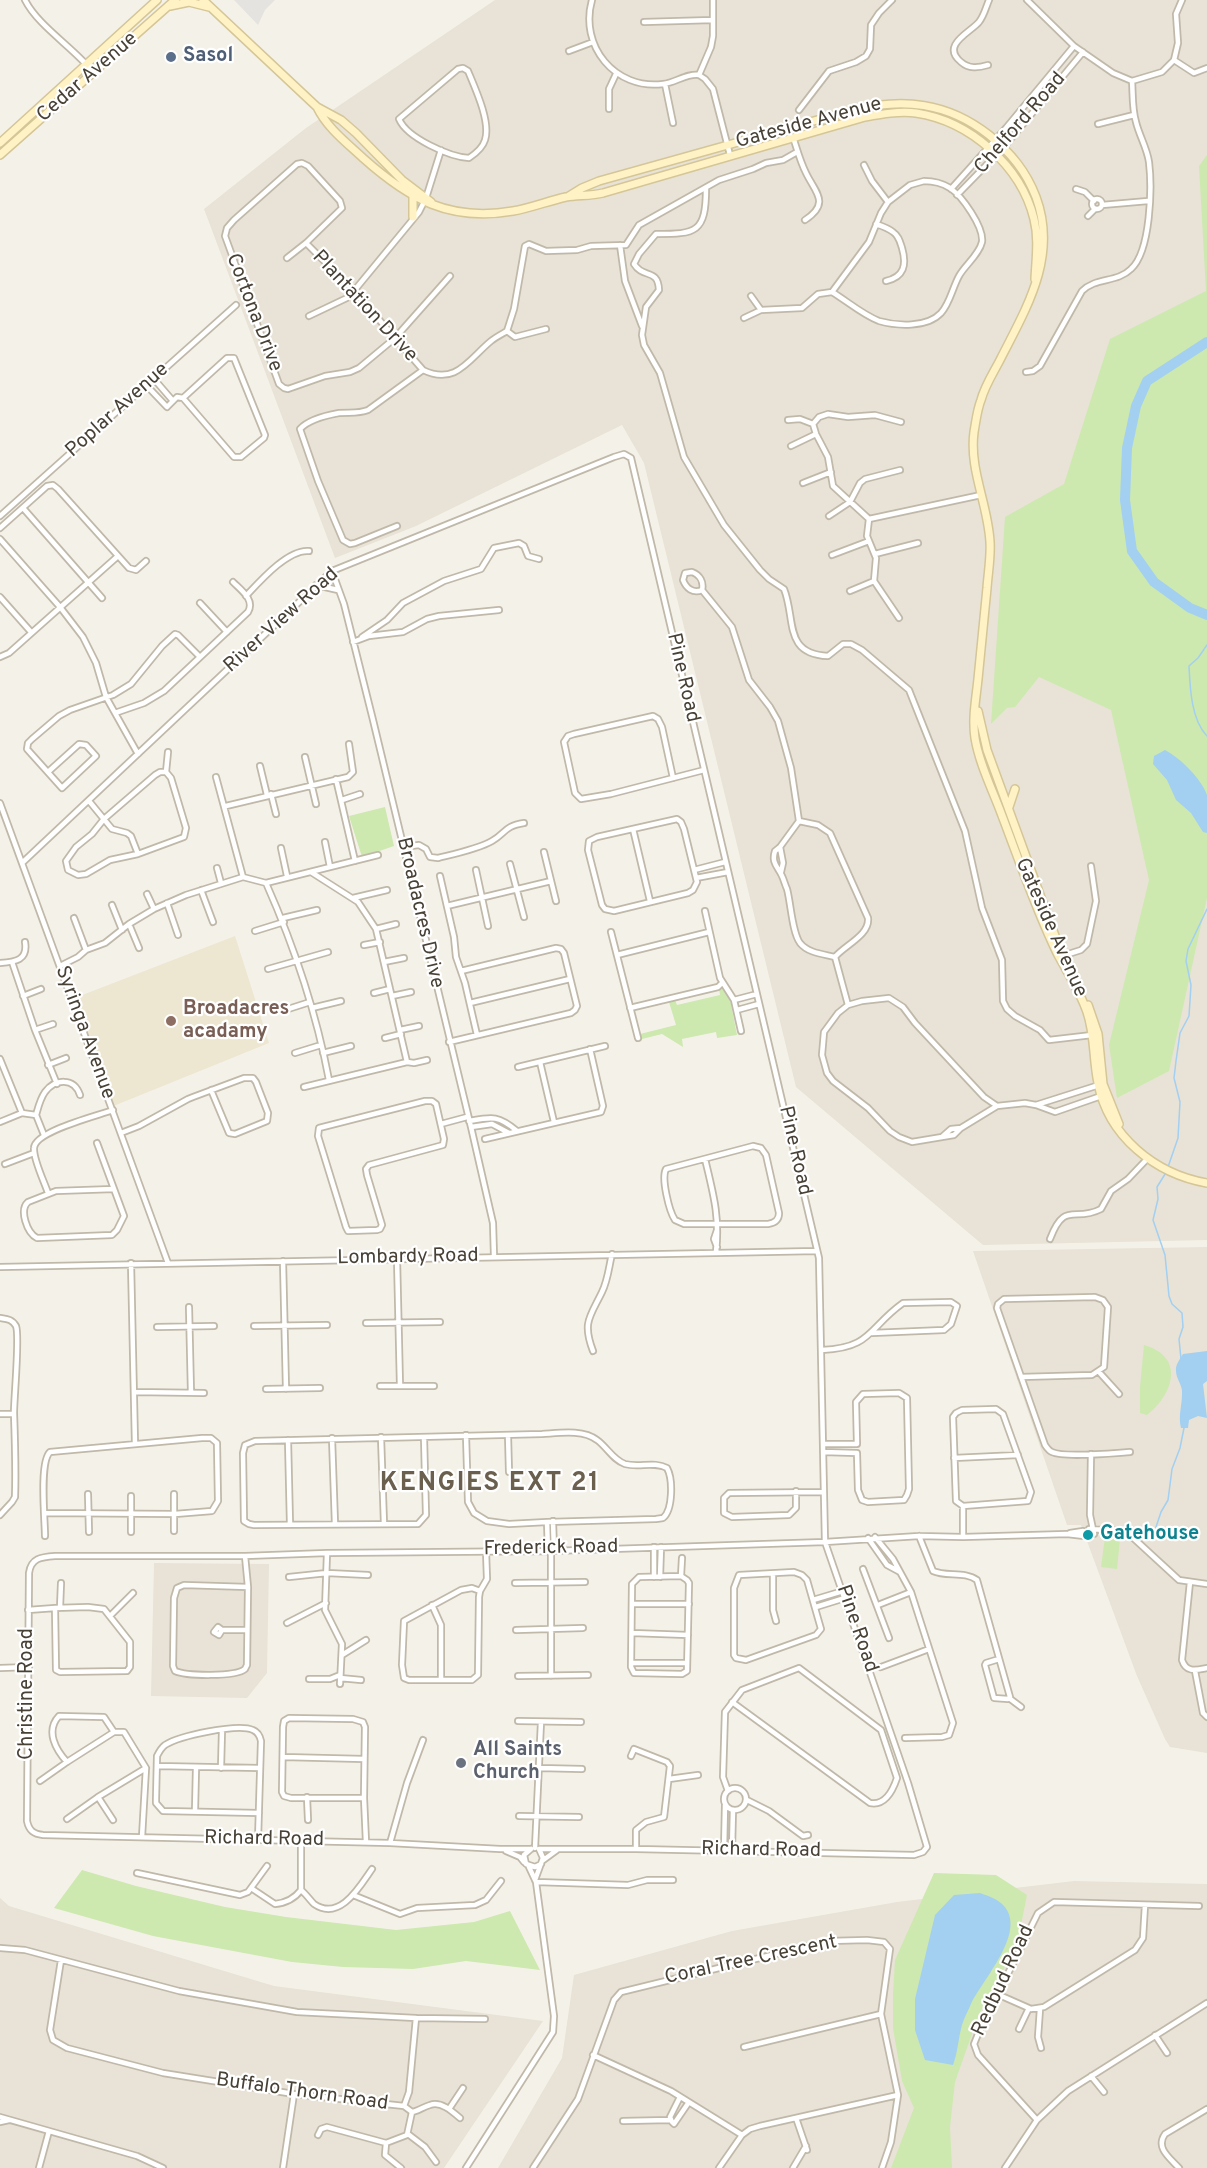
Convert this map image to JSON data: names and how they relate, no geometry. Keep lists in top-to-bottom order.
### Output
{
  "streets": {
    "street": [
      "Cedar Avenue",
      "Gateside Avenue",
      "Chelford Road",
      "Plantation Drive",
      "Cortona Drive",
      "Poplar Avenue",
      "River View Road",
      "Pine Road",
      "Broadacres Drive",
      "Syringa Avenue",
      "Lombardy Road",
      "Frederick Road",
      "Christine Road",
      "Richard Road",
      "Coral Tree Crescent",
      "Redbud Road",
      "Buffalo Thorn Road"
    ]
  },
  "crossings": [
    ["Gateside Avenue", "Chelford Road"],
    ["Plantation Drive", "Cortona Drive"],
    ["River View Road", "Pine Road"],
    ["River View Road", "Broadacres Drive"],
    ["River View Road", "Syringa Avenue"],
    ["Pine Road", "Lombardy Road"],
    ["Pine Road", "Frederick Road"],
    ["Pine Road", "Richard Road"],
    ["Broadacres Drive", "Lombardy Road"],
    ["Syringa Avenue", "Lombardy Road"],
    ["Frederick Road", "Christine Road"],
    ["Christine Road", "Richard Road"]
  ],
  "districts": ["KENGIES EXT 21"],
  "places": [
    "Sasol",
    "Broadacres acadamy",
    "Gatehouse",
    "All Saints Church"
  ]
}
